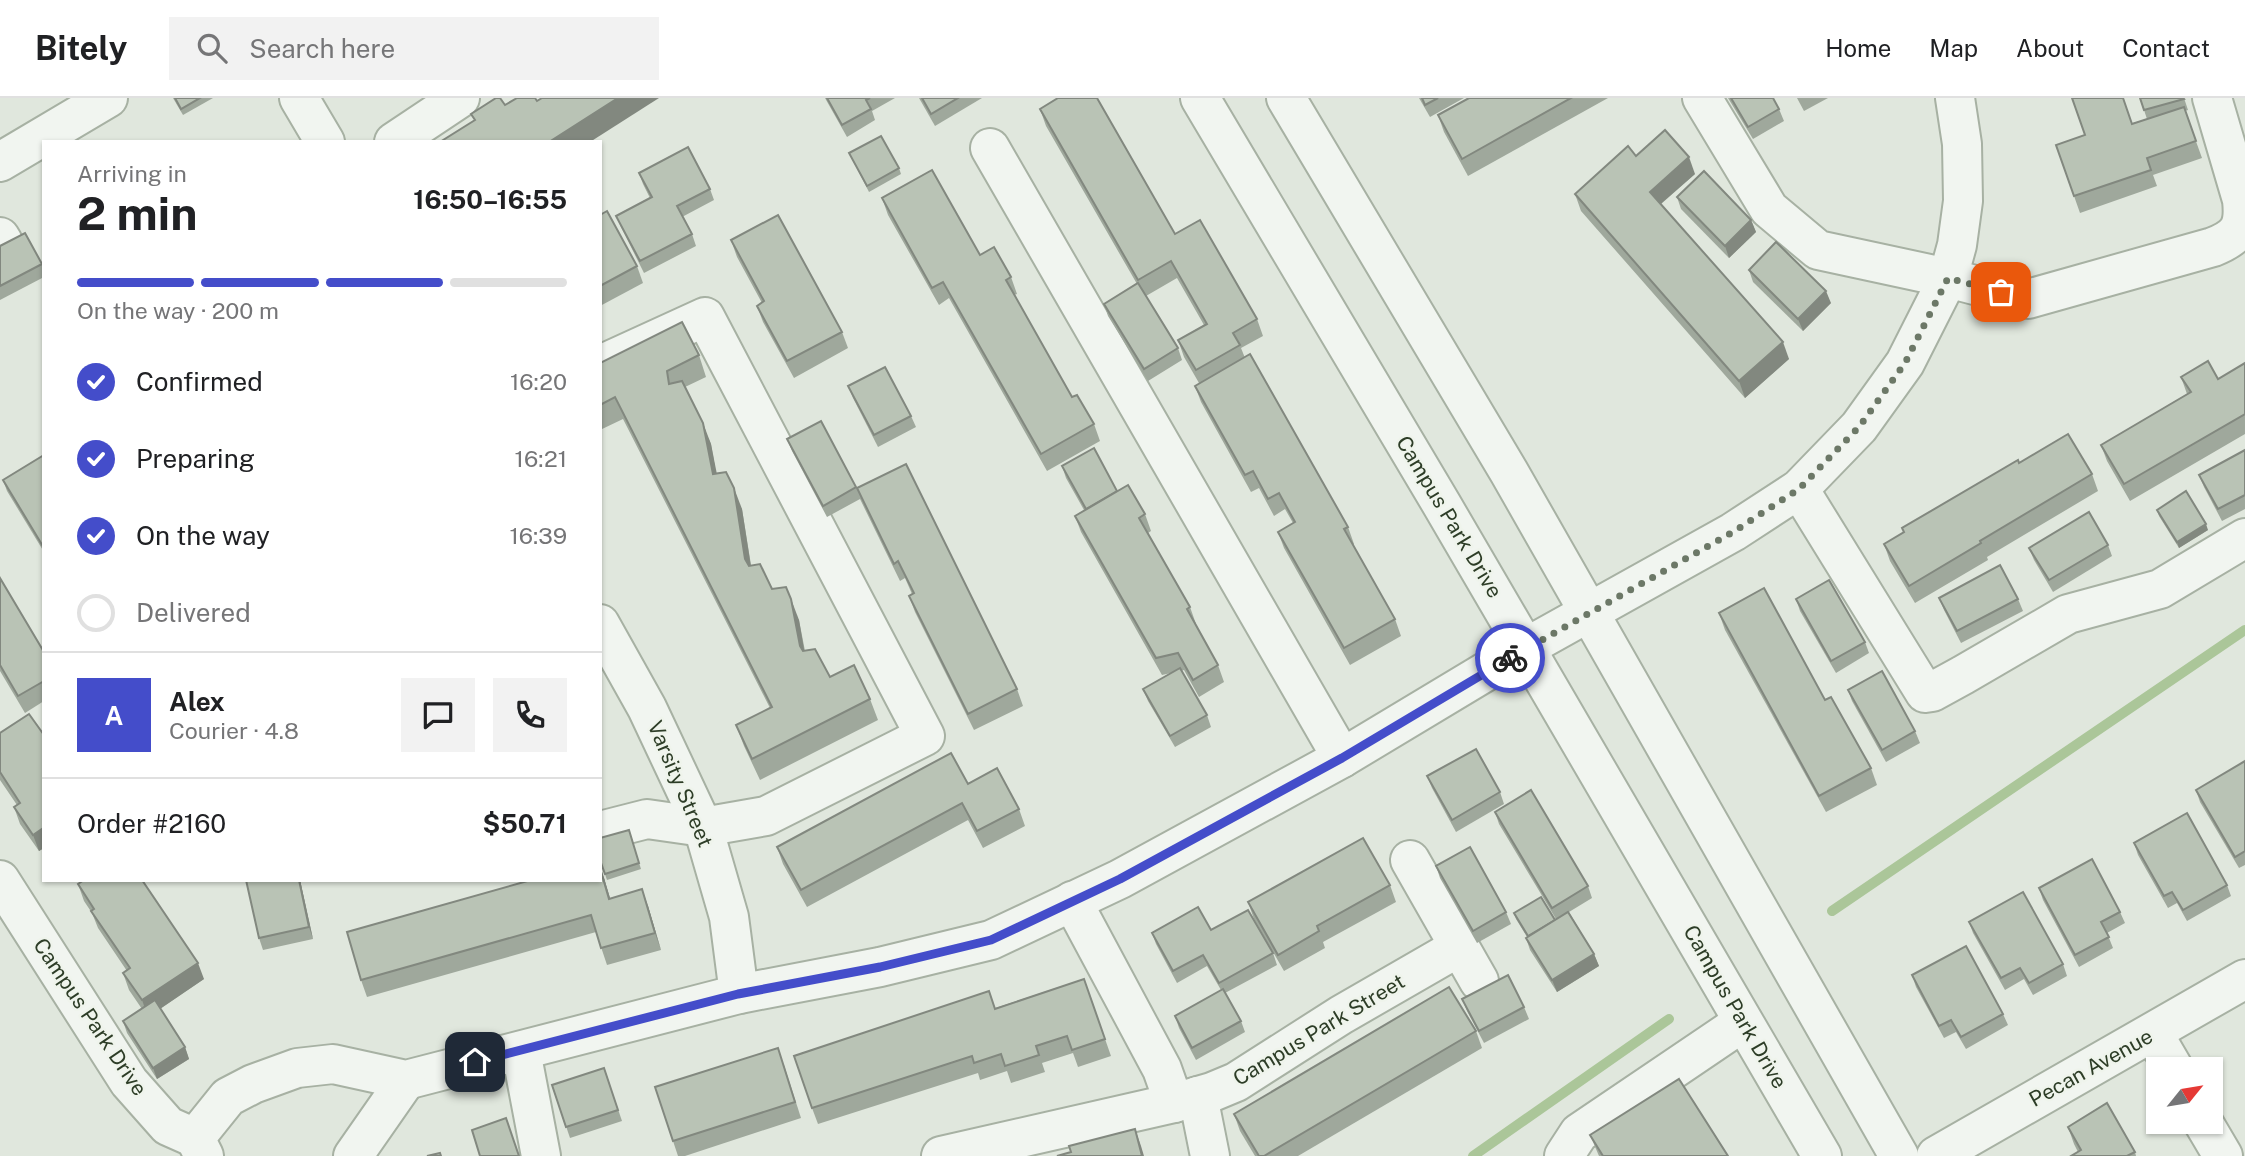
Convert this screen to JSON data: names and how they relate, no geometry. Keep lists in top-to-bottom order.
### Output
{
  "streets": {
    "street": [
      "Campus Park Drive",
      "Varsity Street",
      "Campus Park Street",
      "Pecan Avenue"
    ]
  },
  "north": "top right",
  "page": {
    "header": "Bitely",
    "search": "Search here",
    "nav": [
      "Home",
      "Map",
      "About",
      "Contact"
    ],
    "heading": ["2 min", "Arriving in", "16:50–16:55"],
    "panel": [
      "Alex",
      "Courier · 4.8",
      "Order #2160",
      "$50.71"
    ],
    "bar": "On the way · 200 m",
    "list": [
      ["Confirmed", "16:20"],
      ["Preparing", "16:21"],
      ["On the way", "16:39"],
      "Delivered"
    ],
    "round": "A"
  }
}
